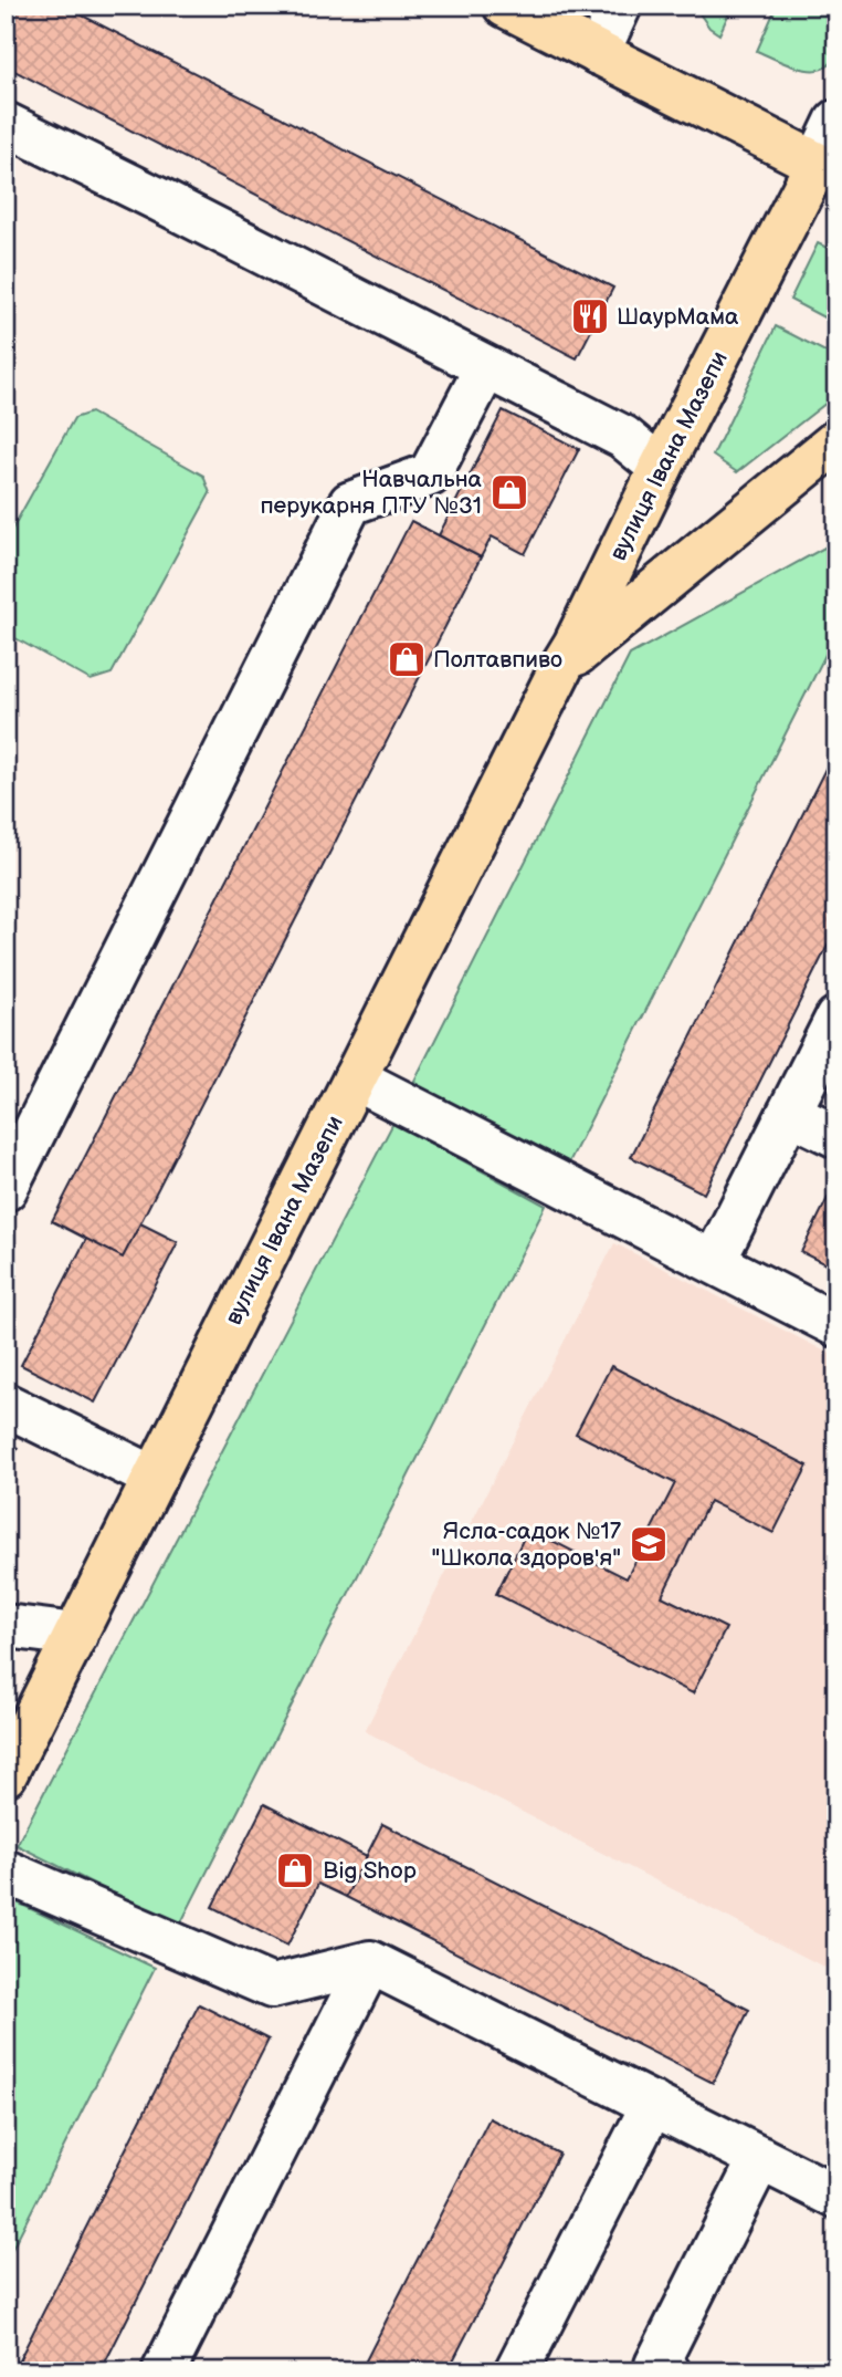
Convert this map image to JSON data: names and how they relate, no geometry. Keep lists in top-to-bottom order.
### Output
{
  "streets": {
    "main road": ["вулиця Івана Мазепи"]
  },
  "places": {
    "restaurant": ["ШаурМама"],
    "shop": ["Навчальна перукарня ПТУ №31", "Полтавпиво", "Big Shop"],
    "school or university": ["Ясла-садок №17 \"Школа здоров'я\""]
  }
}
